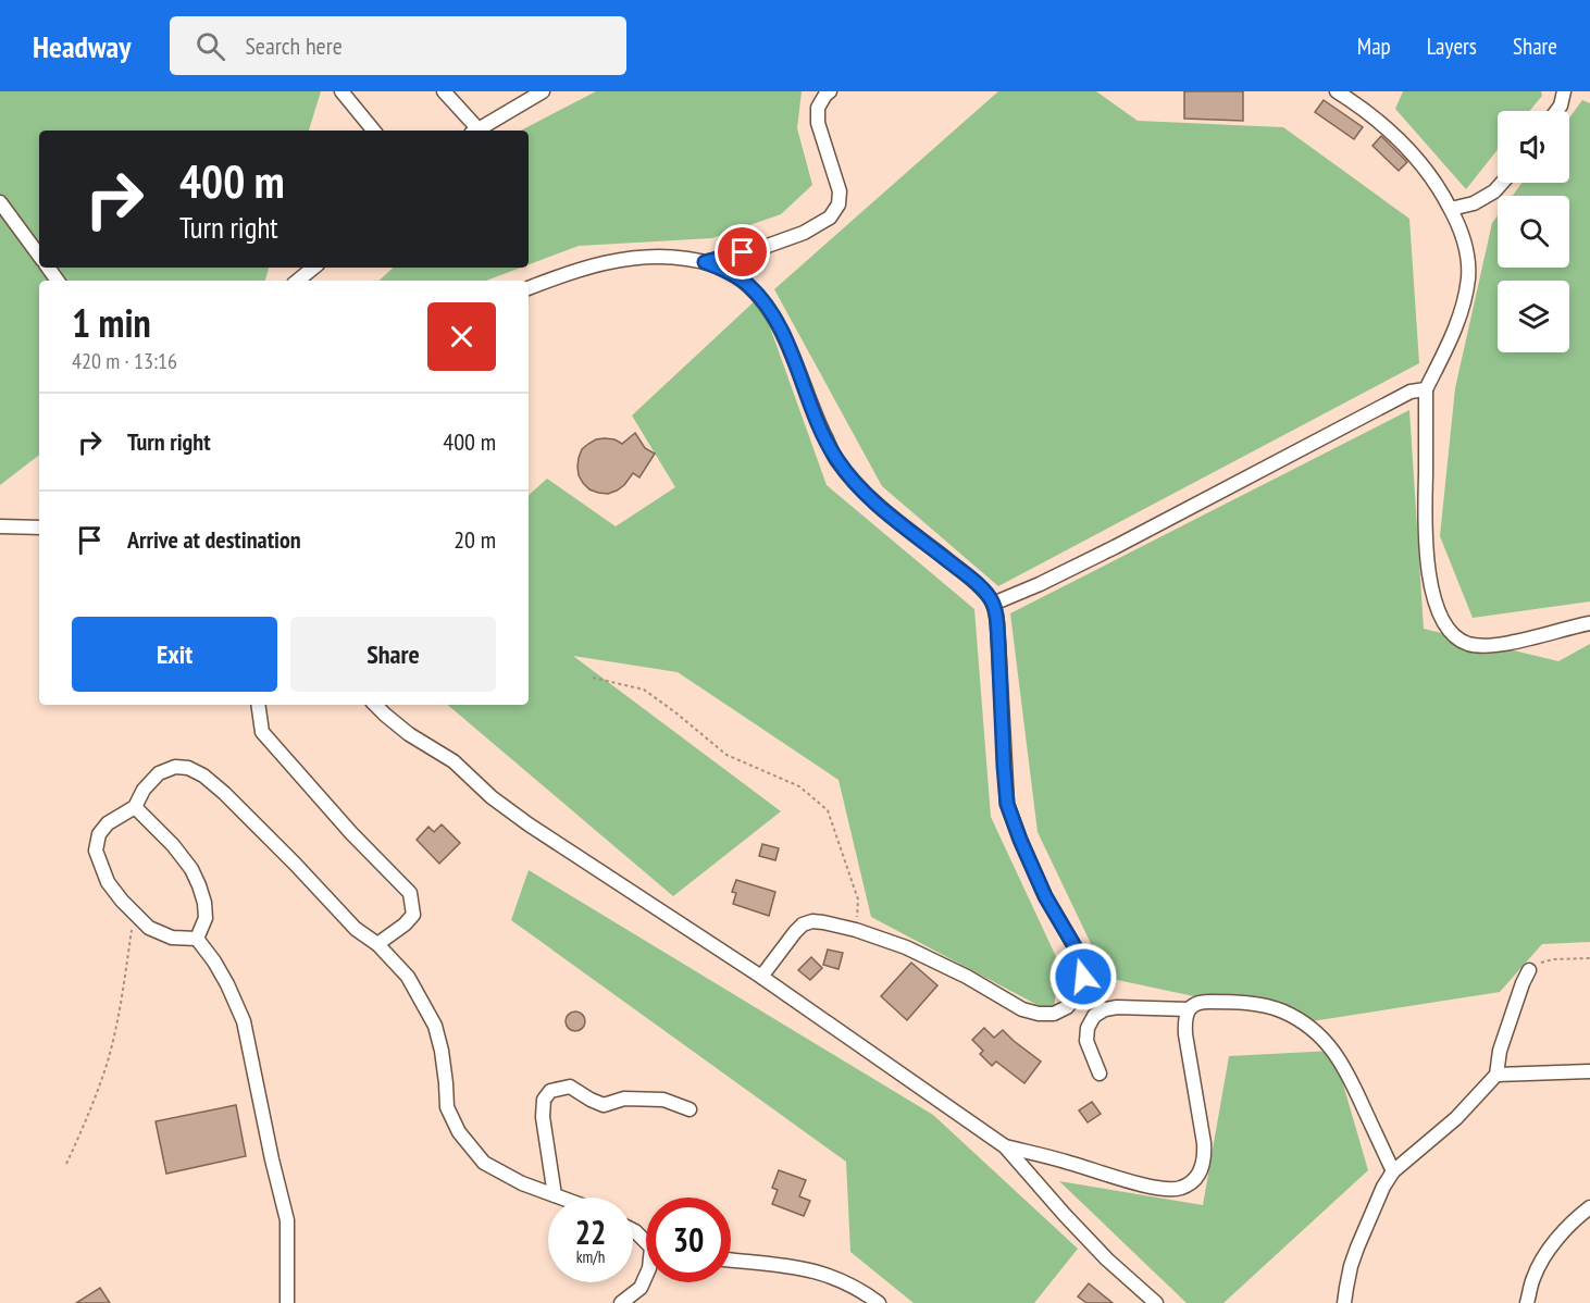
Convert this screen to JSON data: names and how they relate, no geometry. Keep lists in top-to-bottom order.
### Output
{
  "page": {
    "header": "Headway",
    "search": "Search here",
    "nav": ["Map", "Layers", "Share"],
    "turn": ["400 m", "Turn right"],
    "heading": ["1 min", "420 m · 13:16"],
    "list": [
      {
        "name": "Turn right",
        "value": "400 m"
      },
      {
        "name": "Arrive at destination",
        "value": "20 m"
      }
    ],
    "buttons": ["Exit", "Share"],
    "speed": "22 km/h",
    "limit": "30"
  }
}
